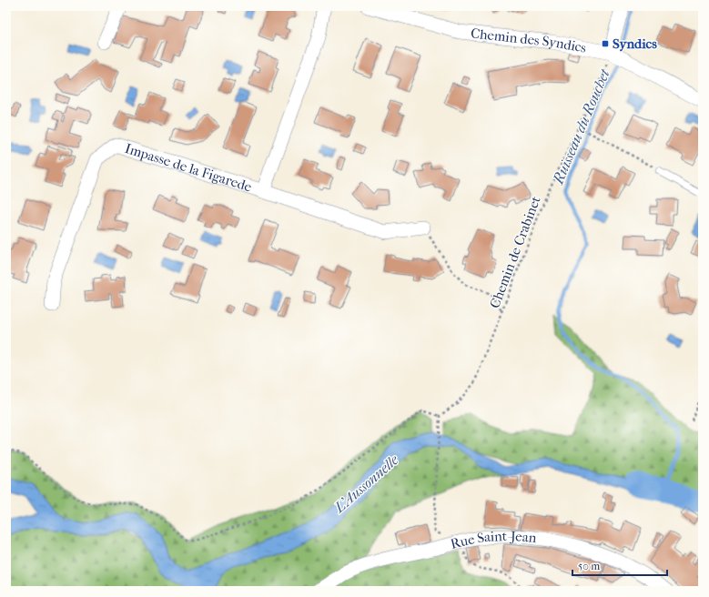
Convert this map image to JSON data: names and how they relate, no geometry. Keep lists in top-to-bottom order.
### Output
{
  "streets": {
    "street": ["Chemin des Syndics", "Impasse de la Figarede", "Rue Saint-Jean"],
    "path": ["Chemin de Crabinet"]
  },
  "crossings": [
    ["Chemin des Syndics", "Chemin de Crabinet"]
  ],
  "water": ["Ruisseau du Rouchet", "L'Aussonnelle"],
  "places": {
    "transit": ["Syndics"]
  },
  "scale_bar": "50 m"
}
